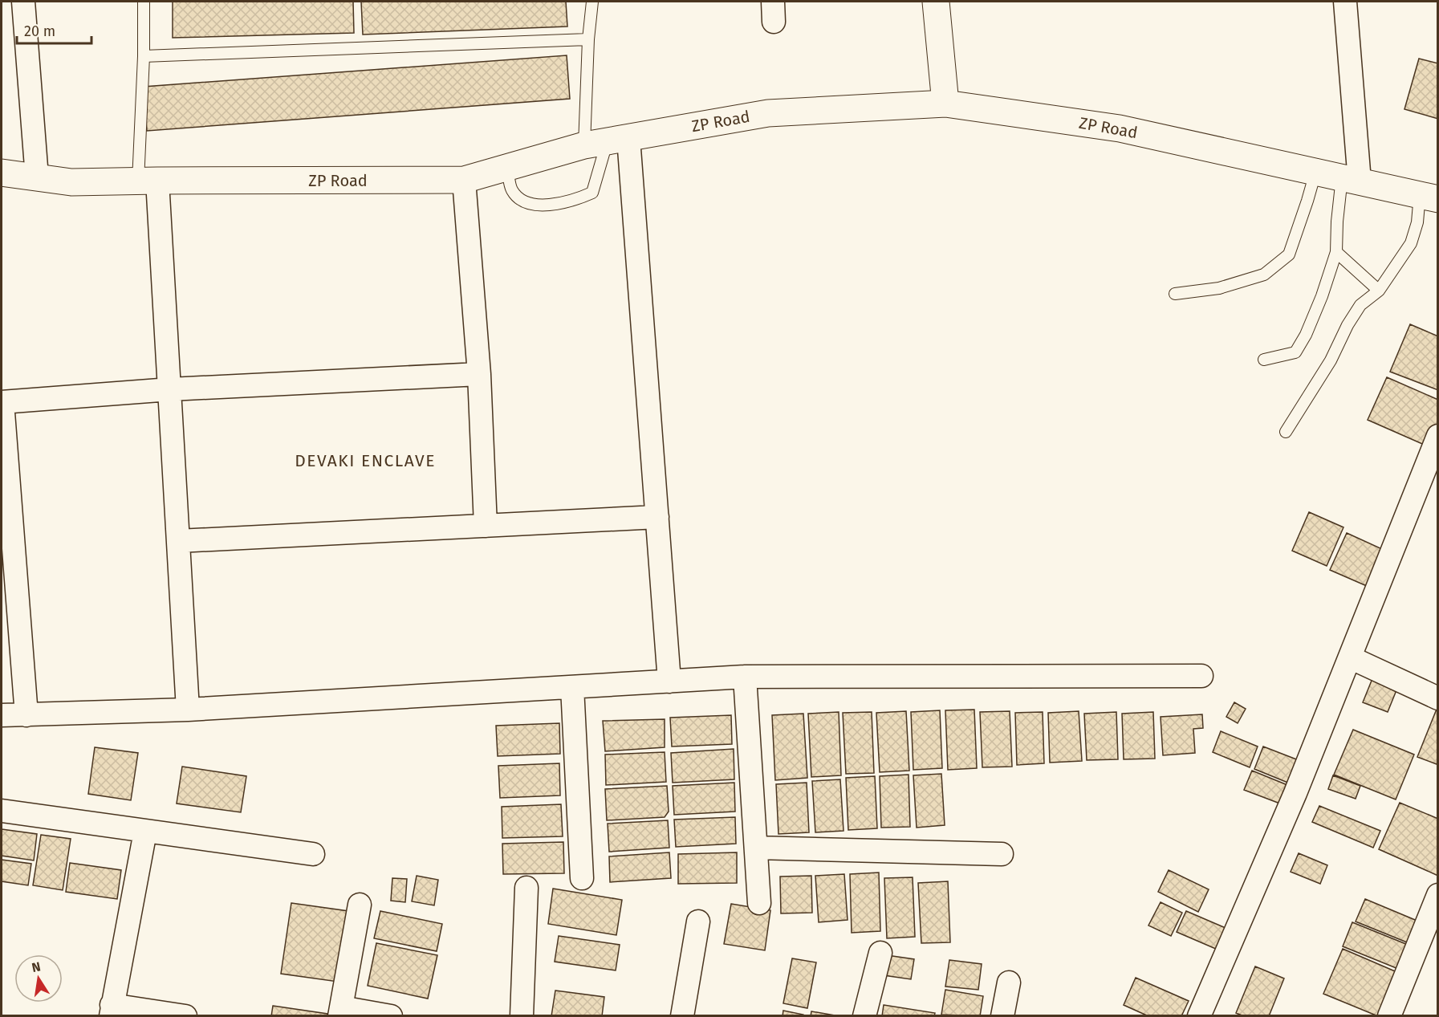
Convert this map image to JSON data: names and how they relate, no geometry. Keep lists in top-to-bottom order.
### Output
{
  "streets": {
    "street": ["ZP Road"]
  },
  "districts": ["DEVAKI ENCLAVE"],
  "scale_bar": "20 m",
  "north": "top"
}
